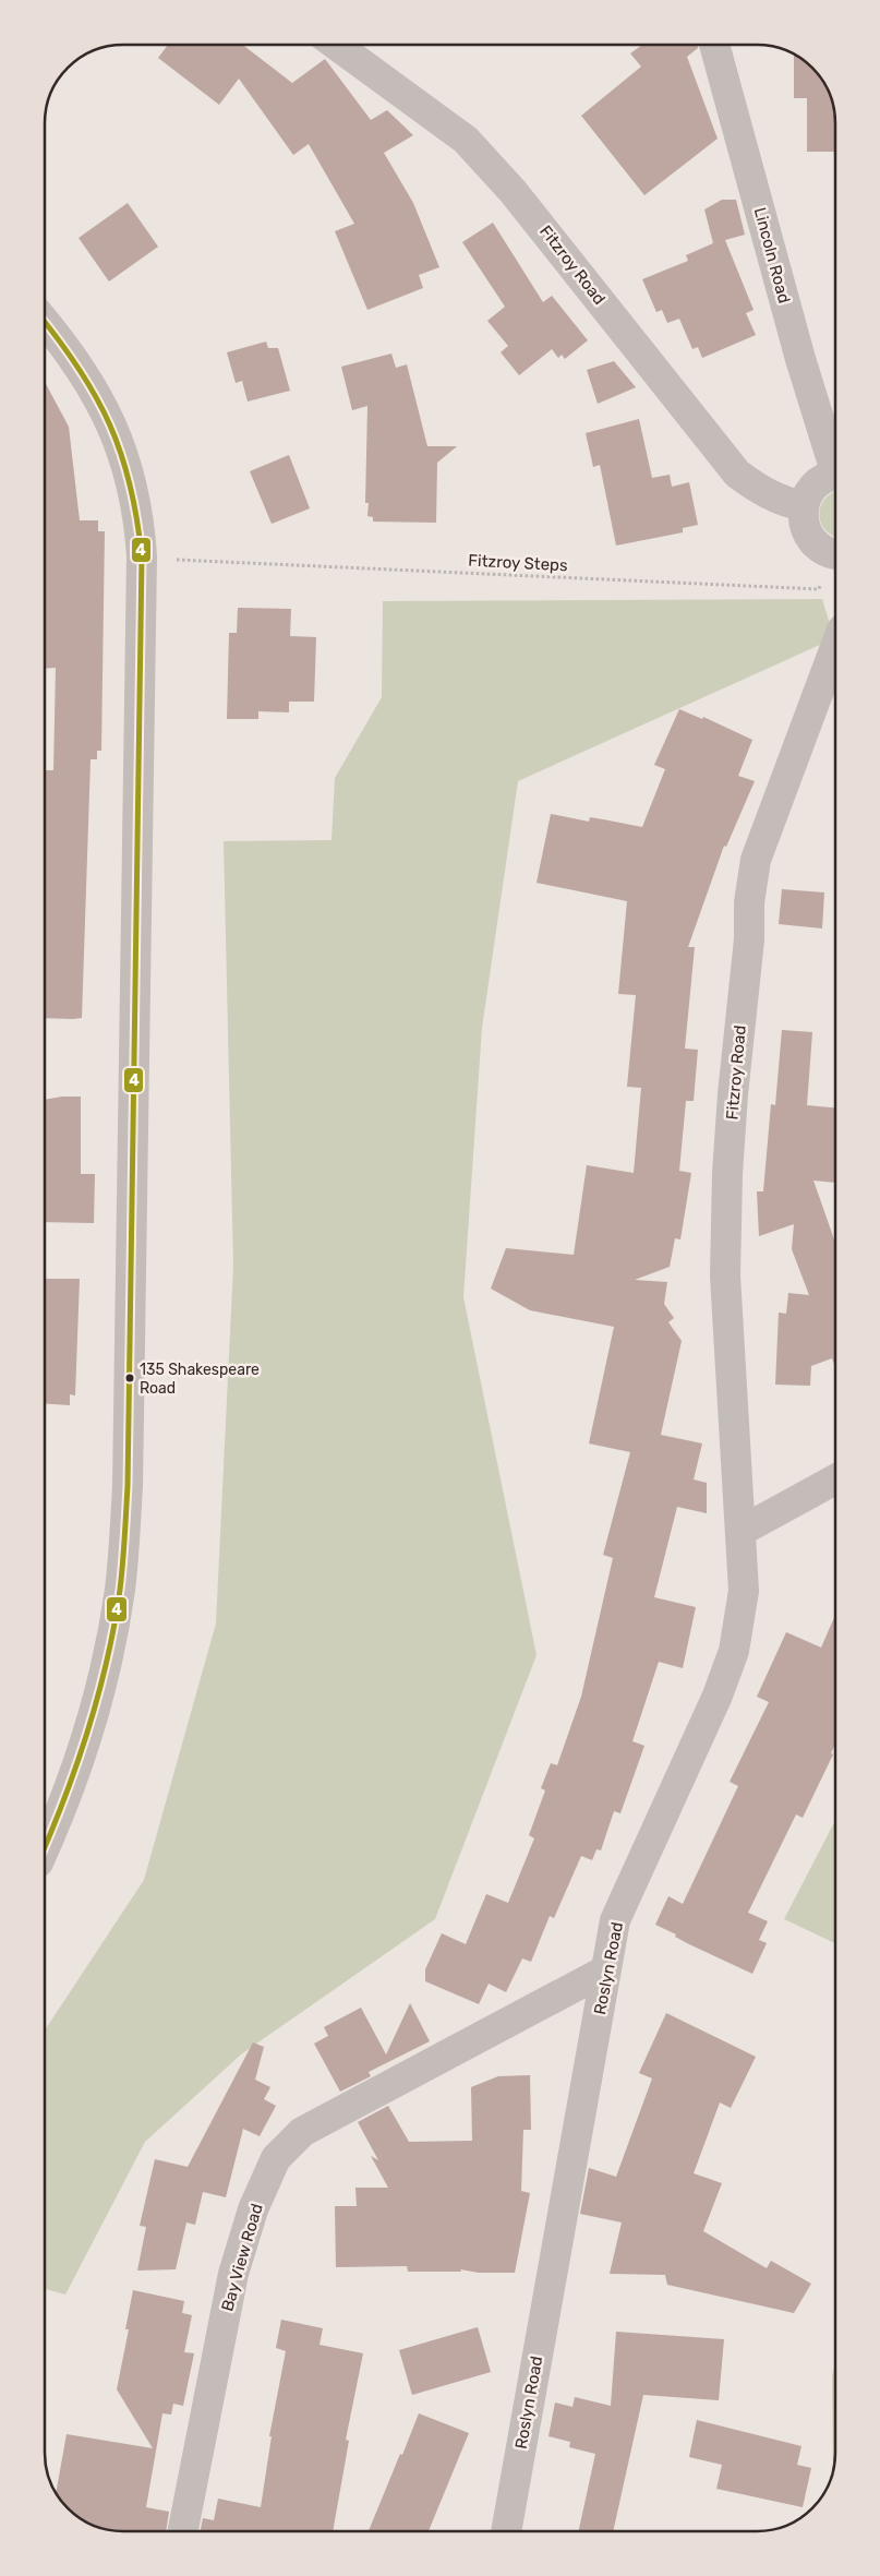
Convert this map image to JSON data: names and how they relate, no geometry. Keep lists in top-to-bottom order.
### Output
{
  "streets": {
    "street": [
      "Lincoln Road",
      "Fitzroy Road",
      "Roslyn Road",
      "Bay View Road"
    ],
    "path": ["Fitzroy Steps"]
  },
  "crossings": [
    ["Fitzroy Road", "Roslyn Road"],
    ["Roslyn Road", "Bay View Road"]
  ],
  "places": ["135 Shakespeare Road"],
  "lines": ["transit line 4"]
}
